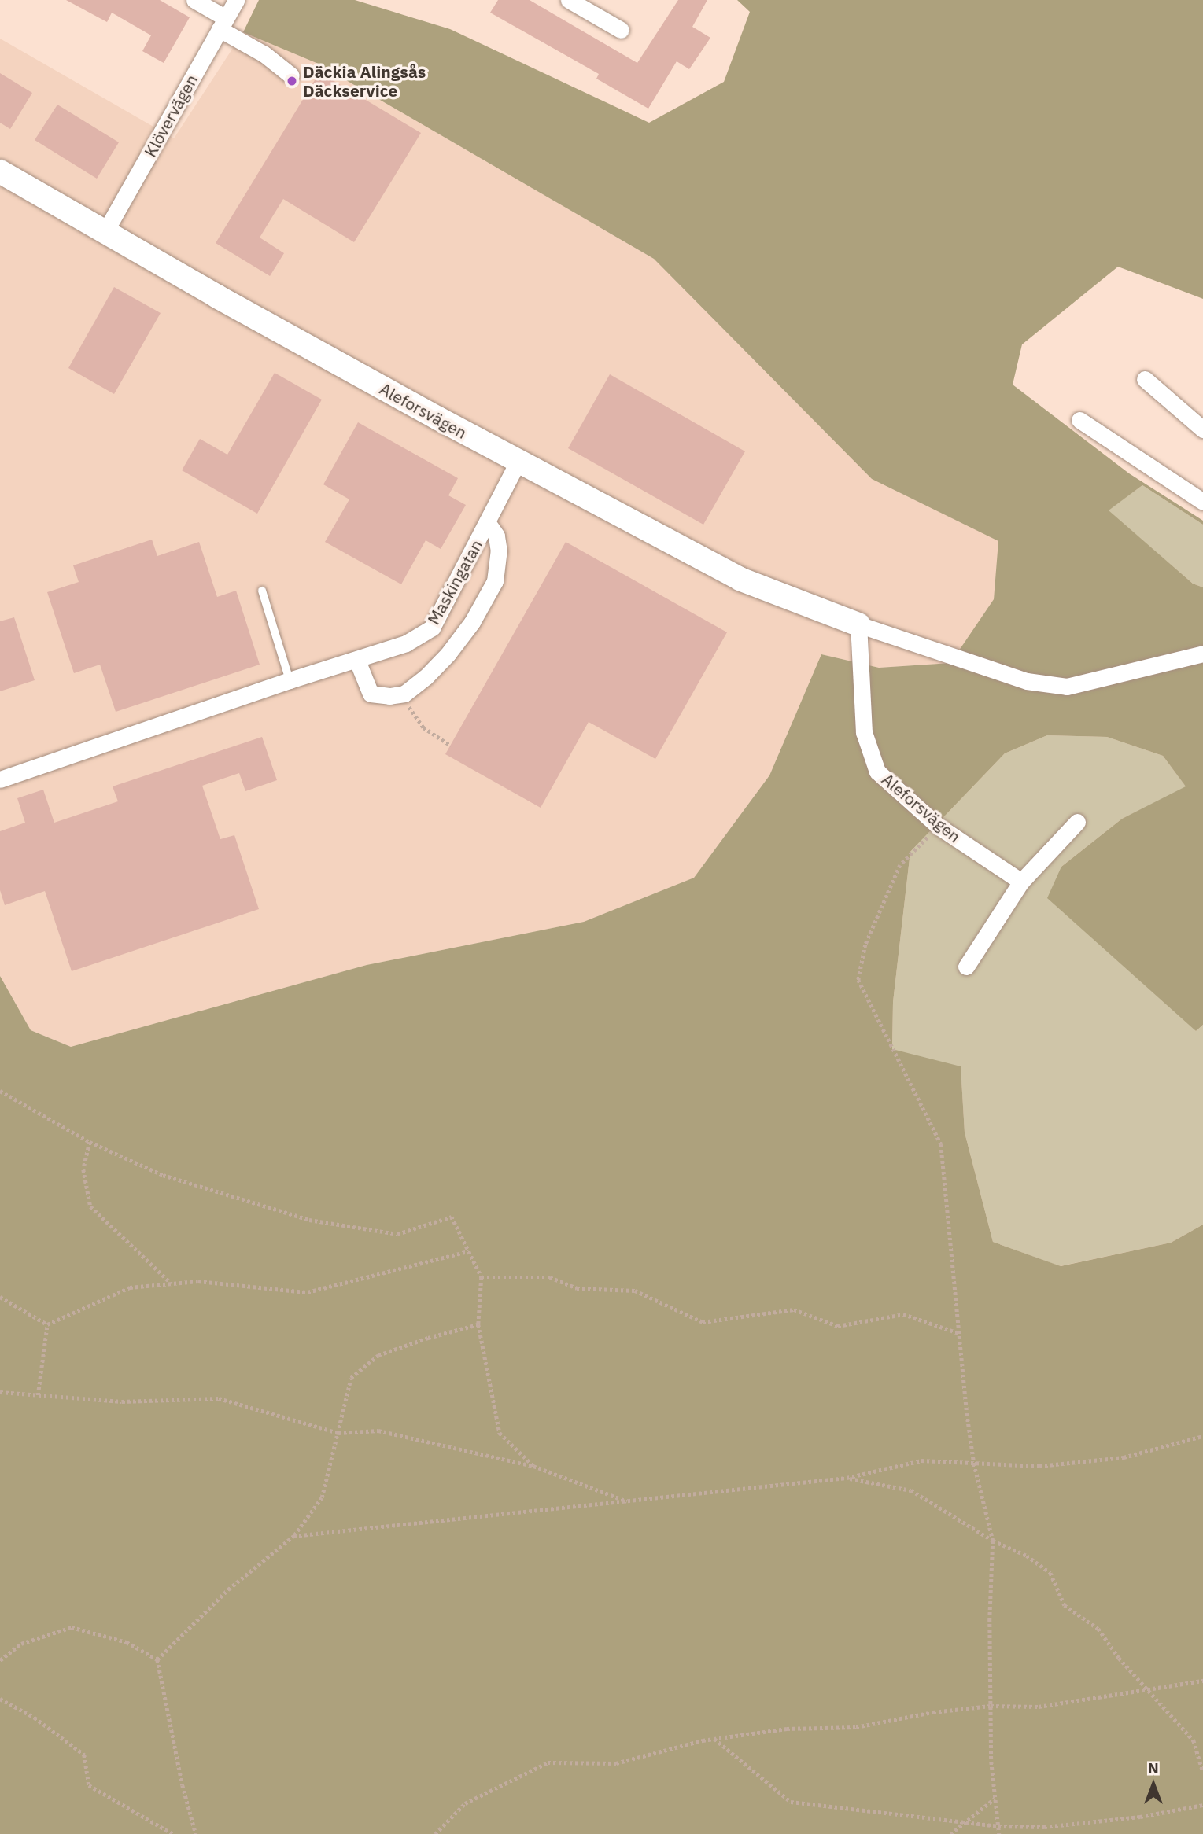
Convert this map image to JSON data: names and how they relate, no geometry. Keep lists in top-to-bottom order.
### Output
{
  "streets": {
    "street": ["Klövervägen", "Aleforsvägen", "Maskingatan"]
  },
  "crossings": [
    ["Klövervägen", "Aleforsvägen"],
    ["Aleforsvägen", "Maskingatan"]
  ],
  "places": ["Däckia Alingsås Däckservice"],
  "north": "top"
}
